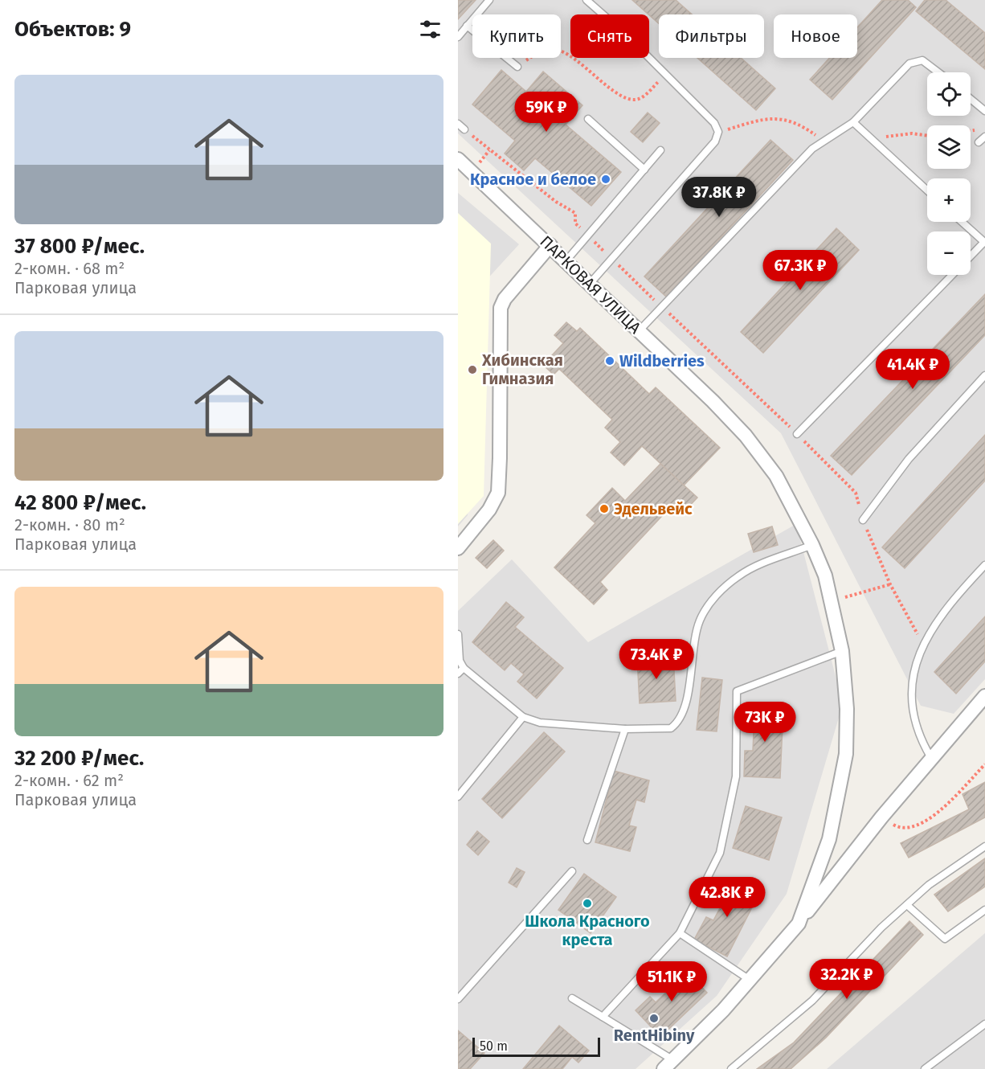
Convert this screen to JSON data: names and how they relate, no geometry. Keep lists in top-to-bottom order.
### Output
{
  "streets": {
    "street": ["ПАРКОВАЯ УЛИЦА"]
  },
  "places": [
    "Красное и белое",
    "Wildberries",
    "Хибинская Гимназия",
    "Эдельвейс",
    "Школа Красного креста",
    "RentHibiny"
  ],
  "scale_bar": "50 m",
  "page": {
    "heading": "Объектов: 9",
    "chip": [
      "Купить",
      "Снять",
      "Фильтры",
      "Новое"
    ],
    "list": [
      {
        "name": "37 800 ₽/мес.",
        "note": "2-комн. · 68 m² · Парковая улица"
      },
      {
        "name": "42 800 ₽/мес.",
        "note": "2-комн. · 80 m² · Парковая улица"
      },
      {
        "name": "32 200 ₽/мес.",
        "note": "2-комн. · 62 m² · Парковая улица"
      }
    ],
    "map_buttons": ["+", "−"],
    "price": [
      "59K ₽",
      "37.8K ₽",
      "67.3K ₽",
      "41.4K ₽",
      "73.4K ₽",
      "73K ₽",
      "42.8K ₽",
      "32.2K ₽",
      "51.1K ₽"
    ],
    "scale": "50 m"
  }
}
